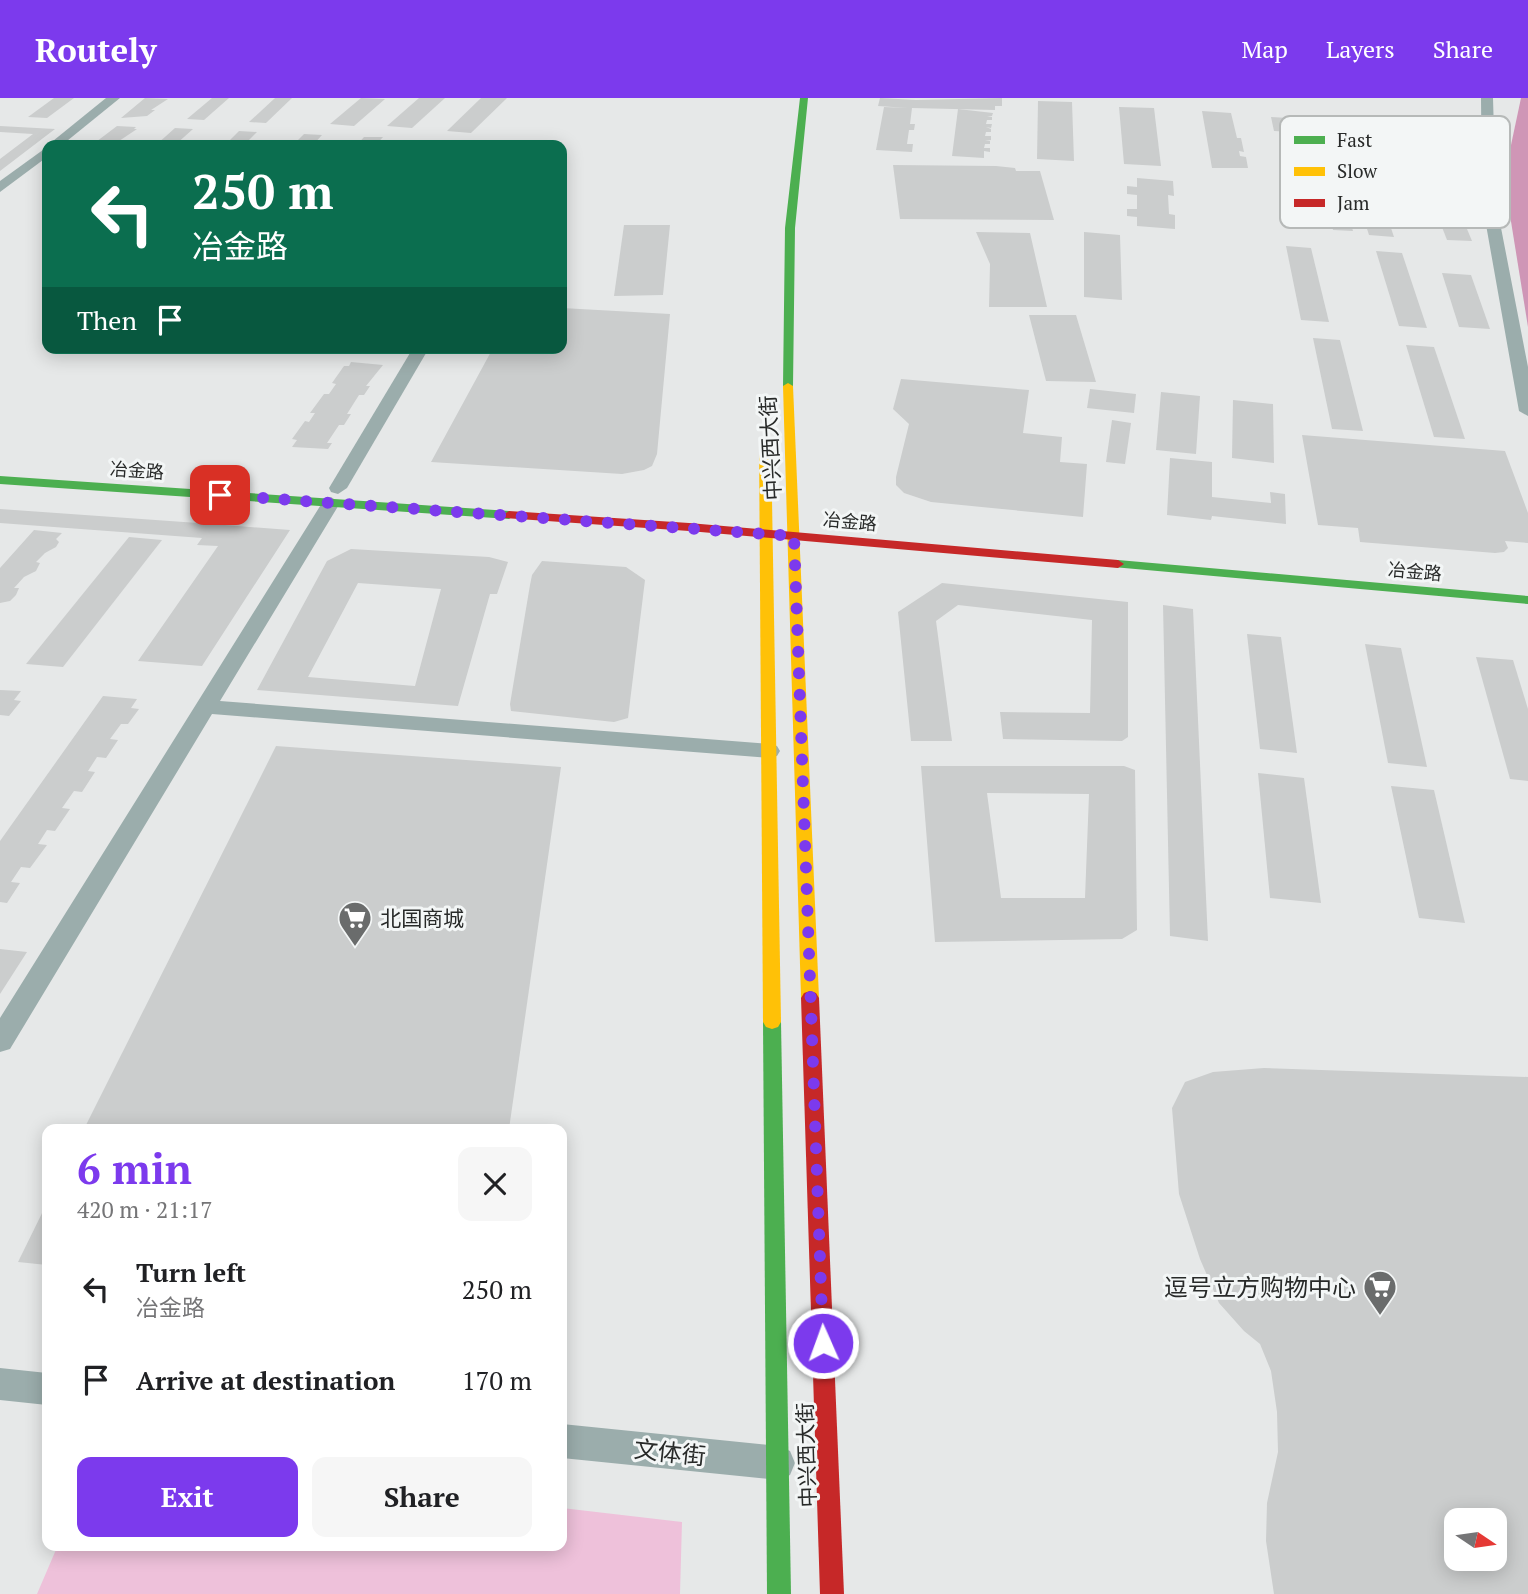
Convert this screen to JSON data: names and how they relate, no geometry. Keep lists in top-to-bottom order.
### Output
{
  "streets": {
    "main road": ["中兴西大街", "冶金路"],
    "street": ["文体街"]
  },
  "crossings": [
    ["中兴西大街", "冶金路"],
    ["中兴西大街", "文体街"]
  ],
  "places": {
    "supermarket": ["北国商城", "逗号立方购物中心"]
  },
  "legend": ["Fast", "Slow", "Jam"],
  "north": "right",
  "page": {
    "header": "Routely",
    "nav": ["Map", "Layers", "Share"],
    "turn": ["250 m", "冶金路"],
    "then": "Then",
    "heading": ["6 min", "420 m · 21:17"],
    "list": [
      {
        "name": "Turn left",
        "note": "冶金路",
        "value": "250 m"
      },
      {
        "name": "Arrive at destination",
        "value": "170 m"
      }
    ],
    "buttons": ["Exit", "Share"]
  }
}
